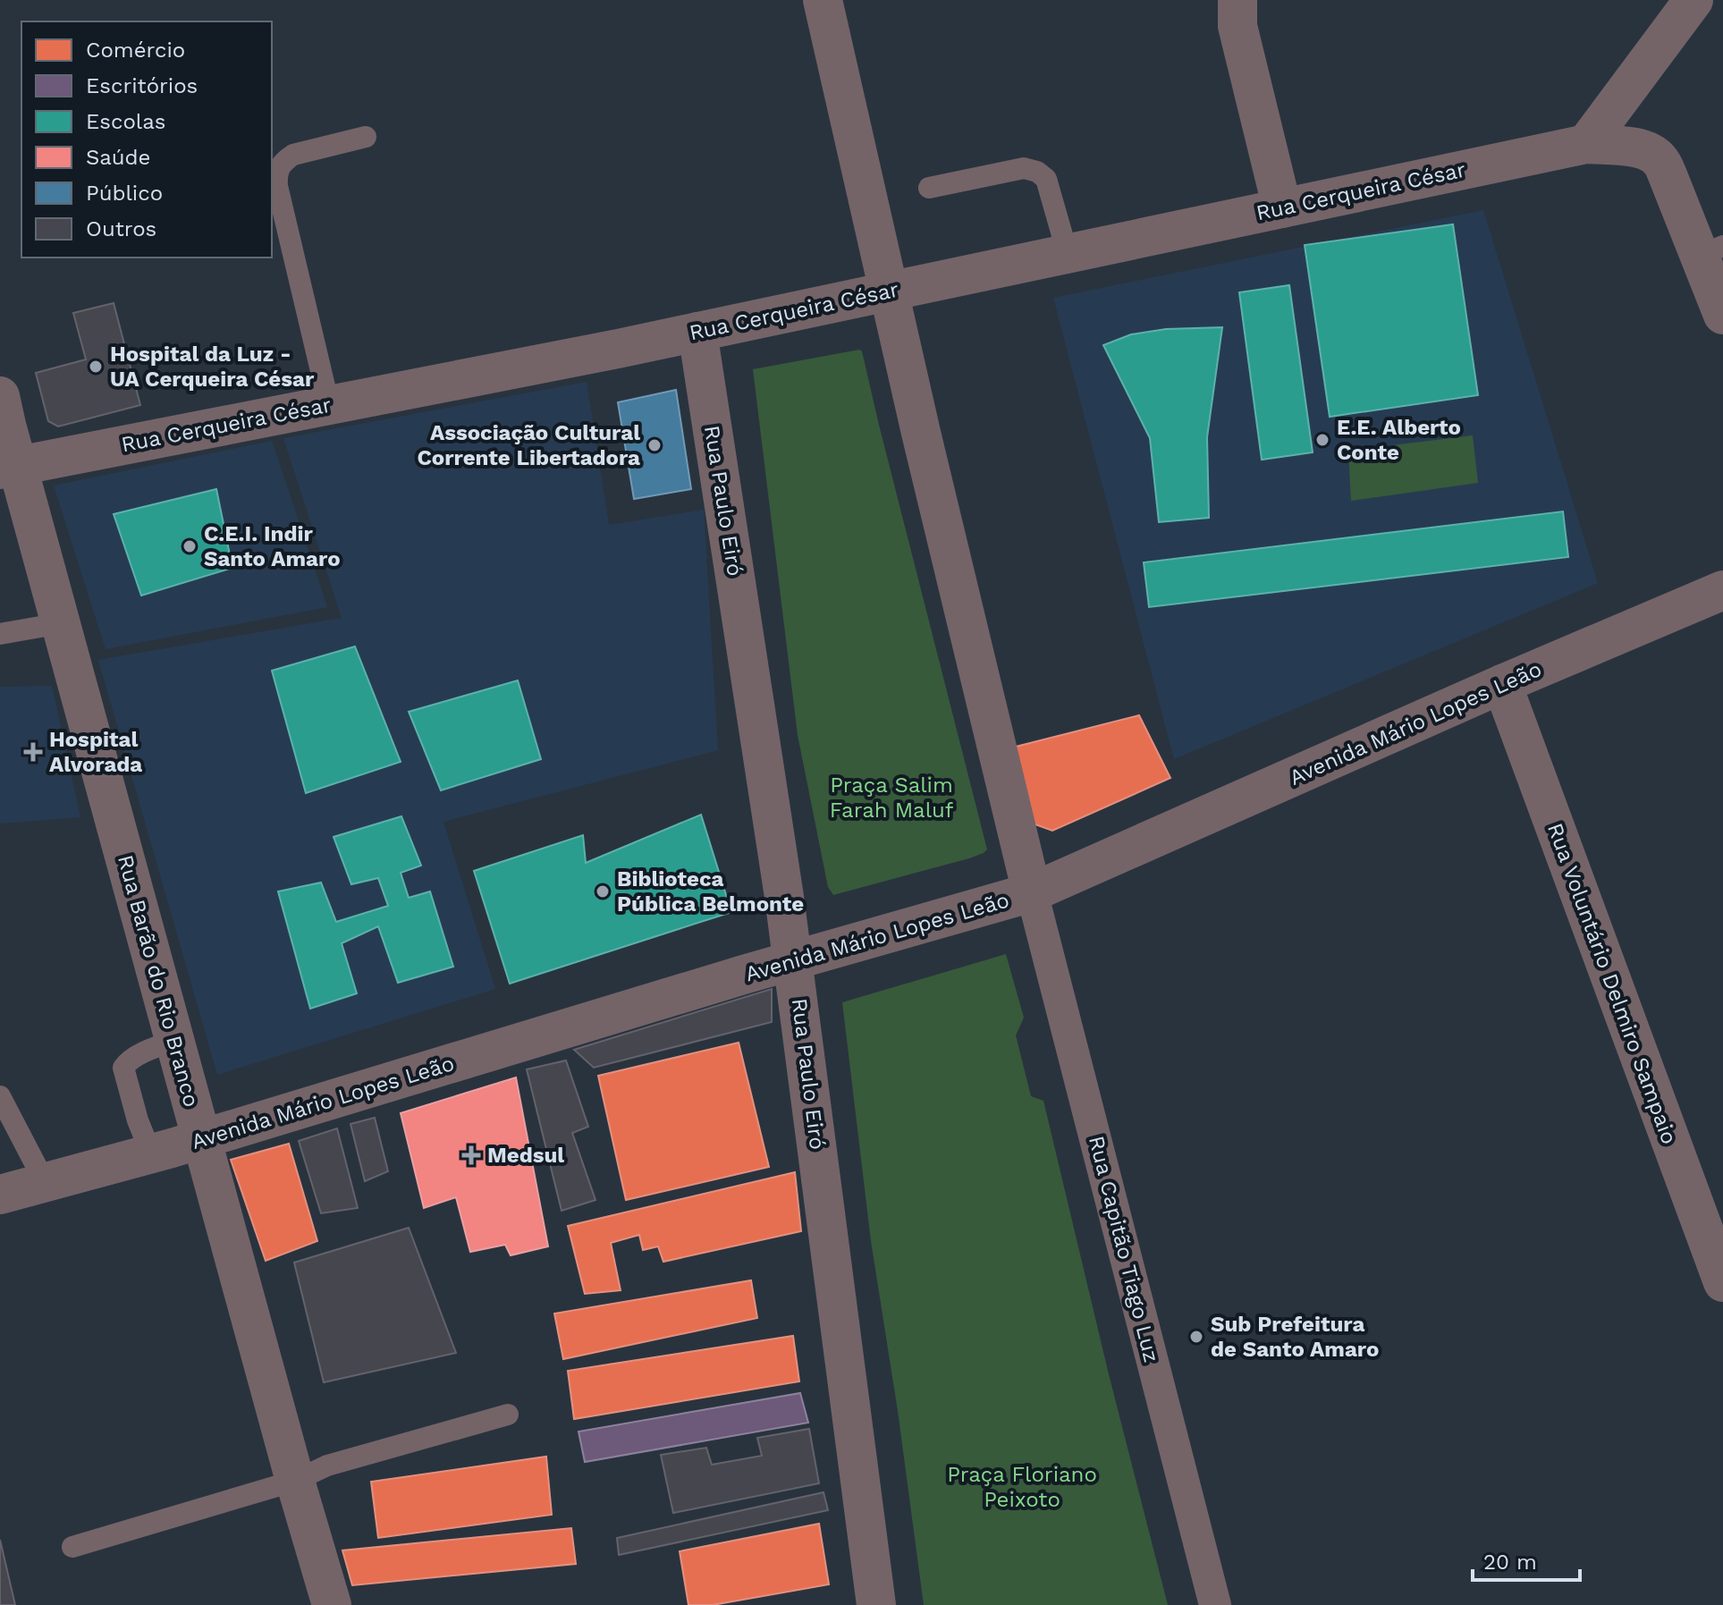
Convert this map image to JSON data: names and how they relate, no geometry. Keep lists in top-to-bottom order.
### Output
{
  "streets": {
    "street": [
      "Rua Cerqueira César",
      "Rua Paulo Eiró",
      "Avenida Mário Lopes Leão",
      "Rua Barão do Rio Branco",
      "Rua Voluntário Delmiro Sampaio",
      "Rua Capitão Tiago Luz"
    ]
  },
  "crossings": [
    ["Rua Cerqueira César", "Rua Paulo Eiró"],
    ["Rua Cerqueira César", "Rua Barão do Rio Branco"],
    ["Rua Paulo Eiró", "Avenida Mário Lopes Leão"],
    ["Avenida Mário Lopes Leão", "Rua Barão do Rio Branco"],
    ["Avenida Mário Lopes Leão", "Rua Voluntário Delmiro Sampaio"],
    ["Avenida Mário Lopes Leão", "Rua Capitão Tiago Luz"]
  ],
  "parks": ["Praça Salim Farah Maluf", "Praça Floriano Peixoto"],
  "places": {
    "other": [
      "Hospital da Luz - UA Cerqueira César",
      "E.E. Alberto Conte",
      "Associação Cultural Corrente Libertadora",
      "C.E.I. Indir Santo Amaro",
      "Biblioteca Pública Belmonte",
      "Sub Prefeitura de Santo Amaro"
    ],
    "health": ["Hospital Alvorada", "Medsul"]
  },
  "legend": [
    "Comércio",
    "Escritórios",
    "Escolas",
    "Saúde",
    "Público",
    "Outros"
  ],
  "scale_bar": "20 m"
}
